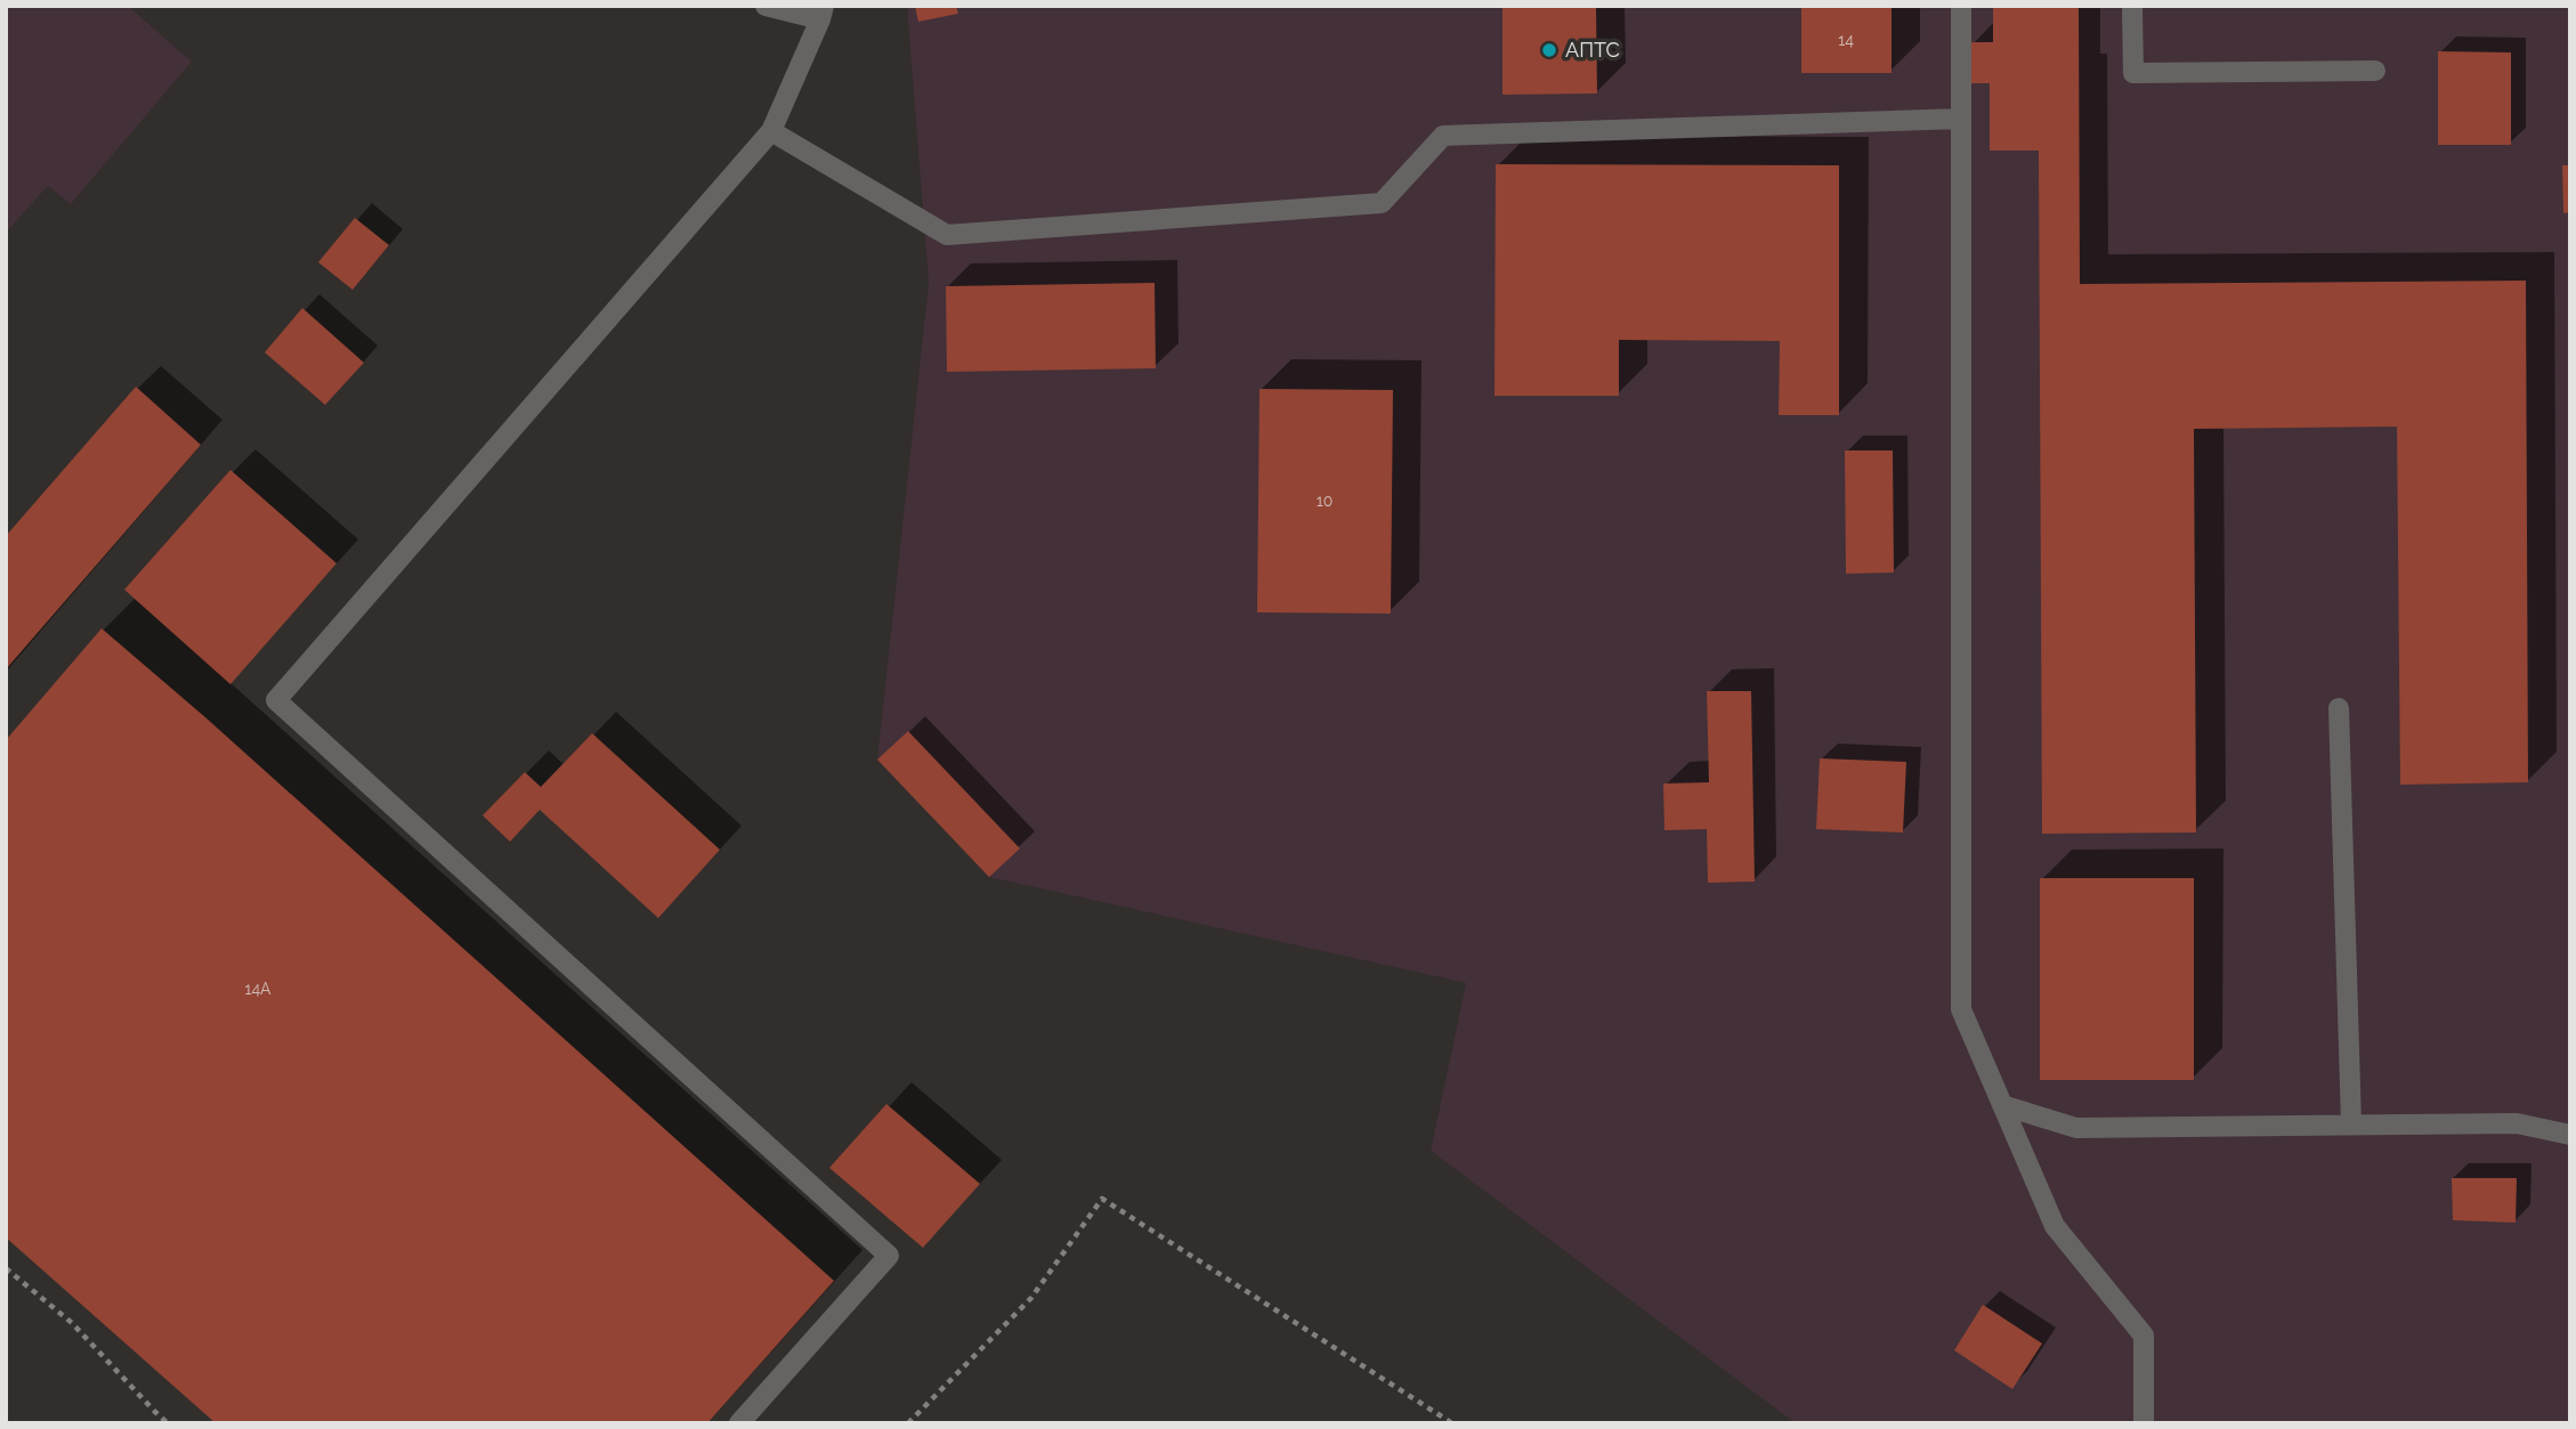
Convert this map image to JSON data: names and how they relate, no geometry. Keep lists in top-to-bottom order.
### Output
{
  "places": ["АПТС"],
  "house_numbers": ["14", "10", "14А"]
}
